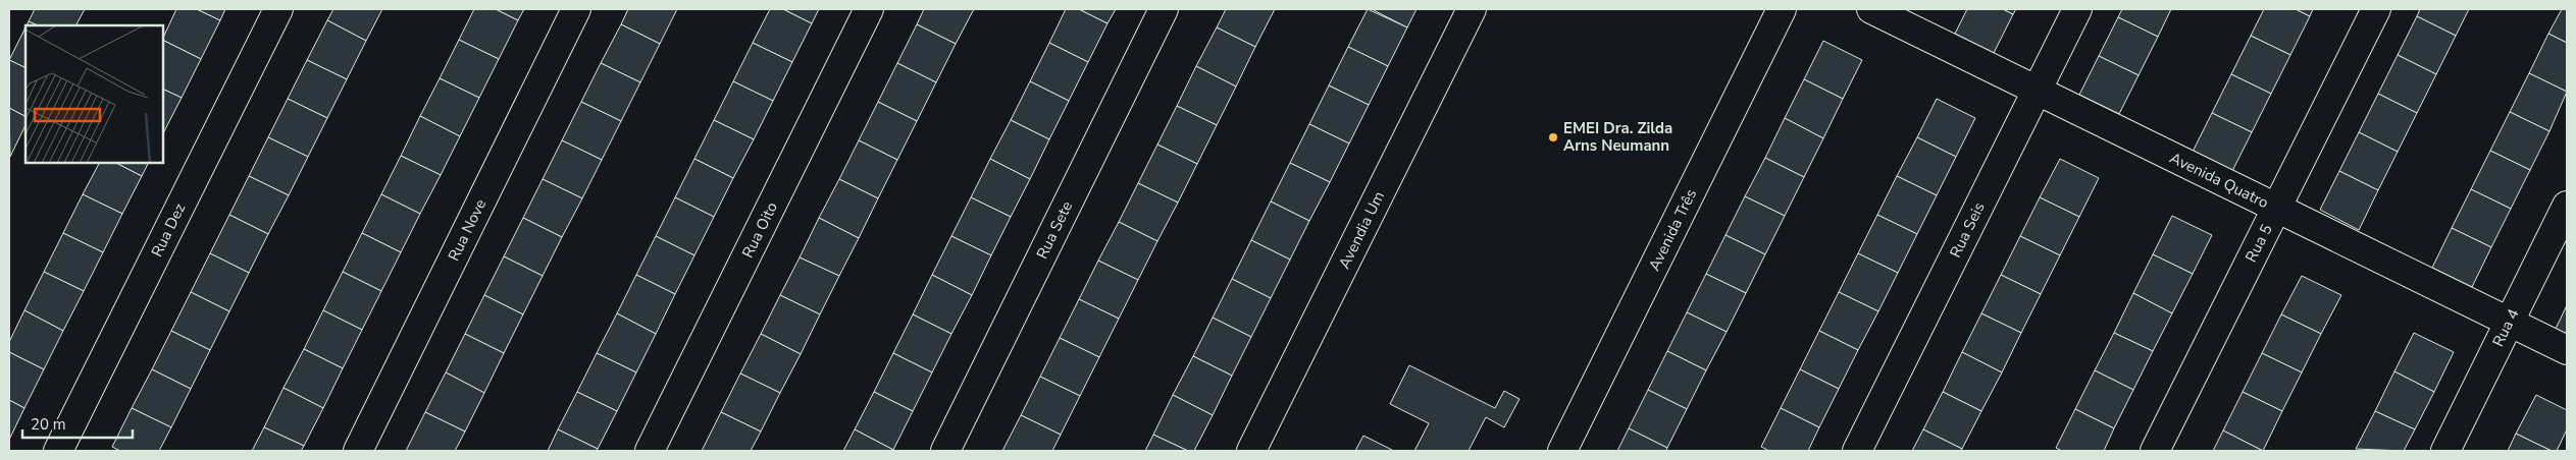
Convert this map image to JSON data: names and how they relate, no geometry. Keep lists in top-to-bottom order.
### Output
{
  "streets": {
    "street": [
      "Avenida Quatro",
      "Rua Dez",
      "Rua Nove",
      "Rua Oito",
      "Rua Sete",
      "Avendia Um",
      "Avenida Três",
      "Rua Seis",
      "Rua 5",
      "Rua 4"
    ]
  },
  "crossings": [
    ["Avenida Quatro", "Rua Seis"],
    ["Avenida Quatro", "Rua 5"],
    ["Avenida Quatro", "Rua 4"]
  ],
  "places": ["EMEI Dra. Zilda Arns Neumann"],
  "scale_bar": "20 m"
}
